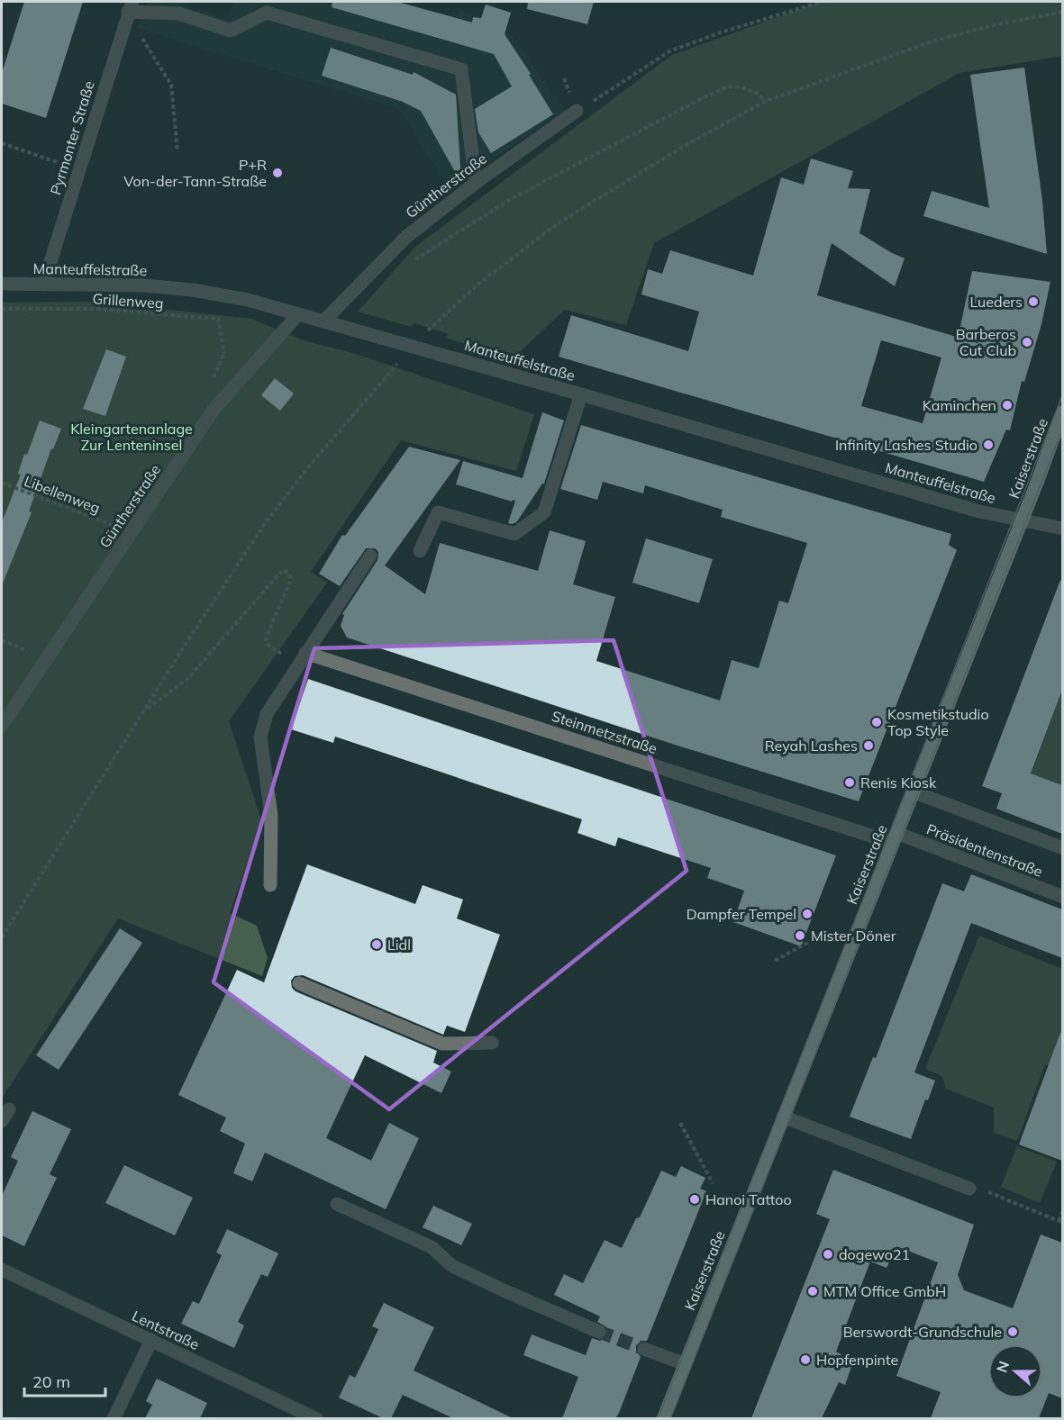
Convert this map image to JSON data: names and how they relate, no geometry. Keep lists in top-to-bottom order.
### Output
{
  "streets": {
    "main road": ["Kaiserstraße"],
    "street": [
      "Pyrmonter Straße",
      "Güntherstraße",
      "Manteuffelstraße",
      "Steinmetzstraße",
      "Präsidentenstraße",
      "Lentstraße"
    ],
    "path": ["Grillenweg", "Libellenweg"]
  },
  "crossings": [
    ["Pyrmonter Straße", "Manteuffelstraße"],
    ["Güntherstraße", "Manteuffelstraße"],
    ["Manteuffelstraße", "Kaiserstraße"],
    ["Kaiserstraße", "Steinmetzstraße"],
    ["Kaiserstraße", "Präsidentenstraße"],
    ["Steinmetzstraße", "Präsidentenstraße"]
  ],
  "parks": ["Kleingartenanlage Zur Lenteninsel"],
  "places": [
    "P+R Von-der-Tann-Straße",
    "Lueders",
    "Barberos Cut Club",
    "Kaminchen",
    "Infinity Lashes Studio",
    "Kosmetikstudio Top Style",
    "Reyah Lashes",
    "Renis Kiosk",
    "Dampfer Tempel",
    "Mister Döner",
    "Lidl",
    "Hanoi Tattoo",
    "dogewo21",
    "MTM Office GmbH",
    "Berswordt-Grundschule",
    "Hopfenpinte"
  ],
  "scale_bar": "20 m",
  "north": "left"
}
